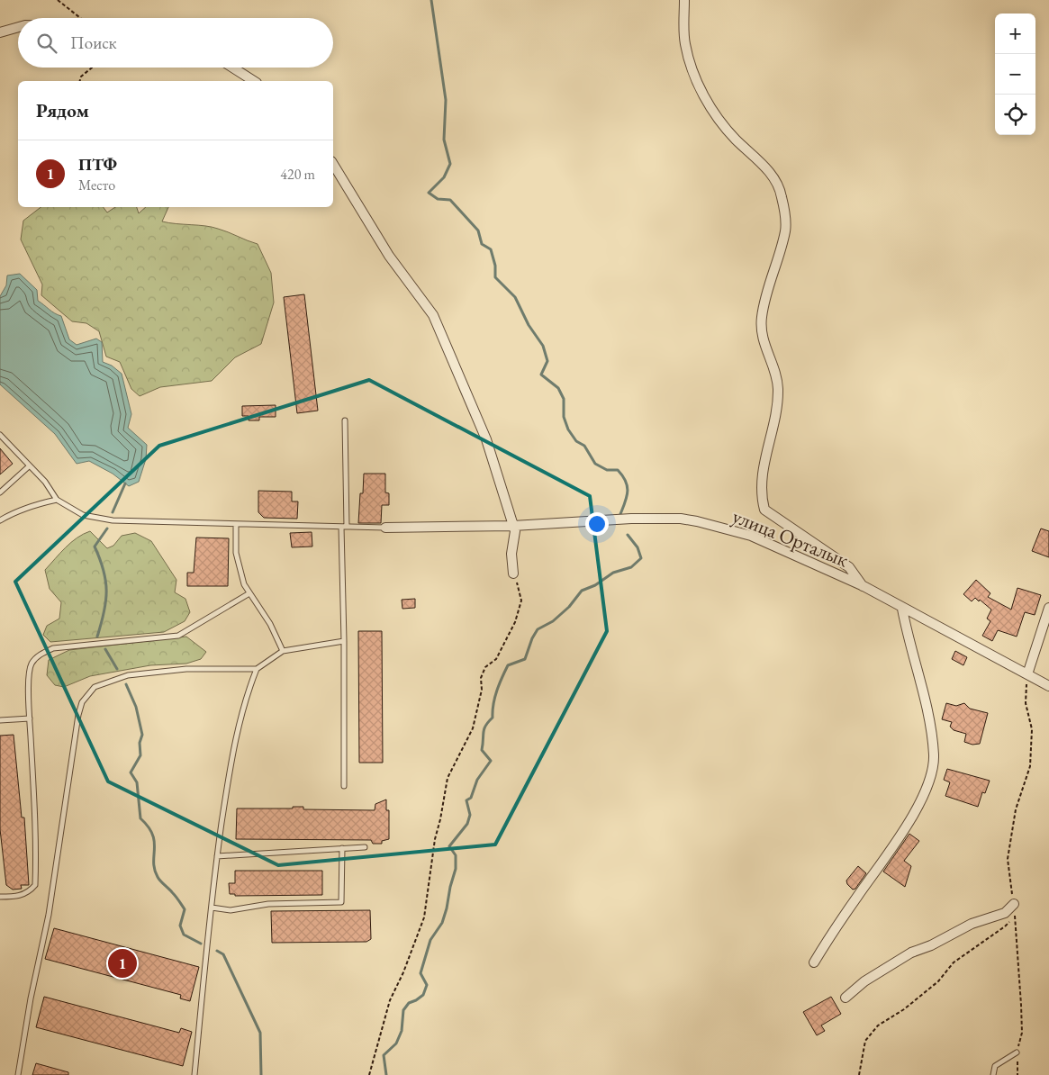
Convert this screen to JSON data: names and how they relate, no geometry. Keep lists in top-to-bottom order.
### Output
{
  "streets": {
    "street": ["улица Орталык"]
  },
  "page": {
    "map_buttons": ["+", "−"],
    "search": "Поиск",
    "heading": "Рядом",
    "list": [
      {
        "mark": "1",
        "name": "ПТФ",
        "note": "Место",
        "value": "420 m"
      }
    ],
    "pins": "1"
  }
}
